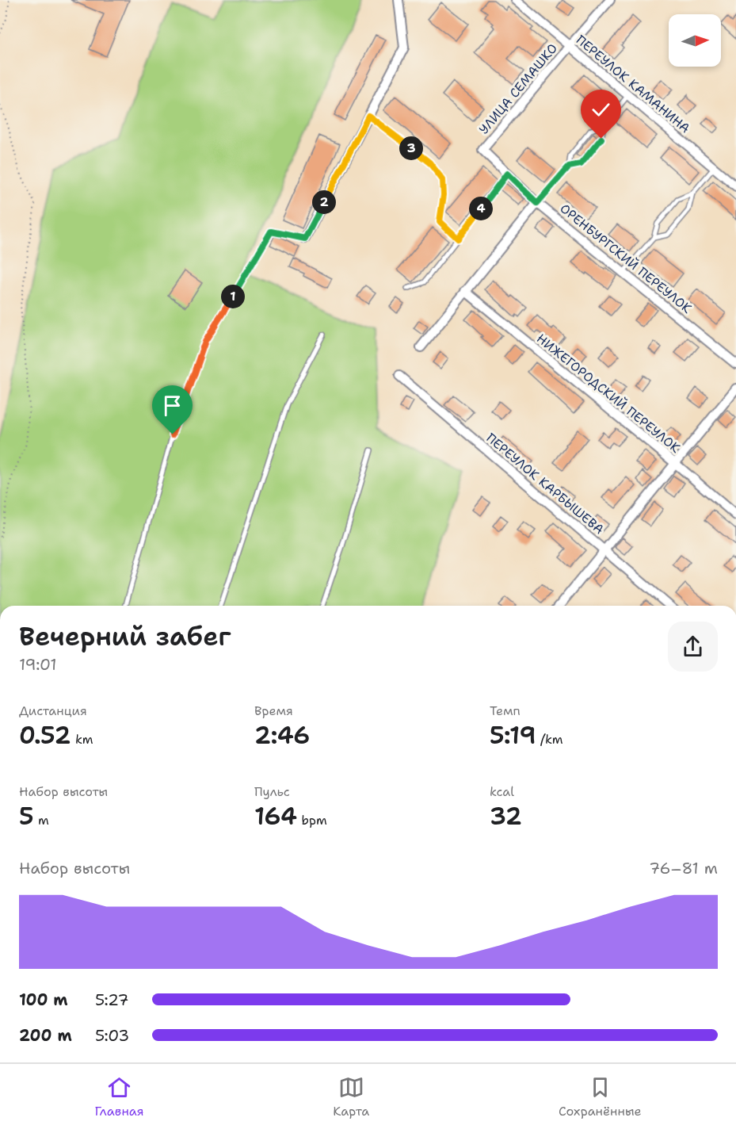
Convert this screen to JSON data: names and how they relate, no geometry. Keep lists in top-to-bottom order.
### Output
{
  "streets": {
    "street": [
      "ПЕРЕУЛОК КАМАНИНА",
      "УЛИЦА СЕМАШКО",
      "ОРЕНБУРГСКИЙ ПЕРЕУЛОК",
      "НИЖЕГОРОДСКИЙ ПЕРЕУЛОК",
      "ПЕРЕУЛОК КАРБЫШЕВА"
    ]
  },
  "crossings": [
    ["ПЕРЕУЛОК КАМАНИНА", "УЛИЦА СЕМАШКО"],
    ["УЛИЦА СЕМАШКО", "ОРЕНБУРГСКИЙ ПЕРЕУЛОК"]
  ],
  "north": "right",
  "page": {
    "pins": [
      "3",
      "2",
      "4",
      "1"
    ],
    "heading": ["Вечерний забег", "19:01"],
    "stats": [
      ["Дистанция", "0.52 km"],
      ["Время", "2:46"],
      ["Темп", "5:19 /km"],
      ["Набор высоты", "5 m"],
      ["Пульс", "164 bpm"],
      ["kcal", "32"]
    ],
    "chart": ["Набор высоты", "76–81 m"],
    "list": [
      {
        "name": "100 m",
        "note": "5:27"
      },
      {
        "name": "200 m",
        "note": "5:03"
      }
    ],
    "tabs": ["Главная", "Карта", "Сохранённые"]
  }
}
